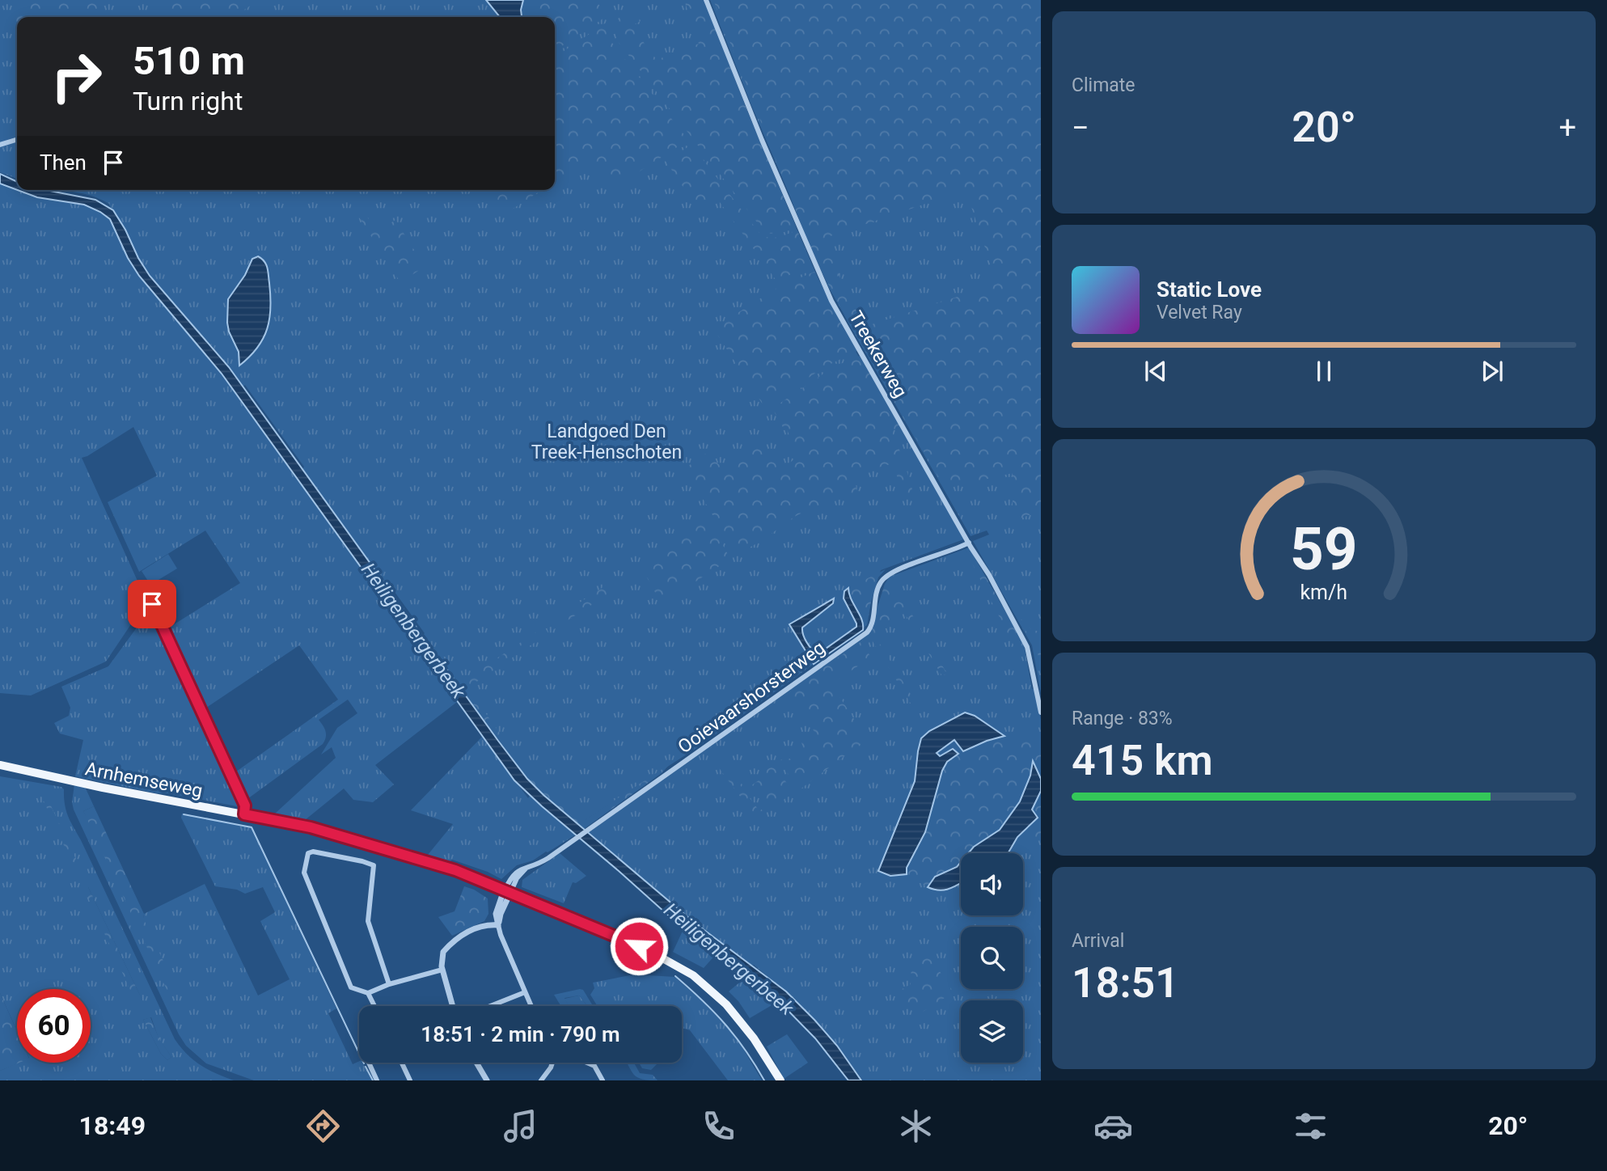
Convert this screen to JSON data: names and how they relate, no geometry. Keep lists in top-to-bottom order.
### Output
{
  "streets": {
    "main road": ["Arnhemseweg"],
    "street": ["Treekerweg", "Ooievaarshorsterweg"]
  },
  "crossings": [
    ["Treekerweg", "Ooievaarshorsterweg"],
    ["Ooievaarshorsterweg", "Arnhemseweg"]
  ],
  "water": ["Heiligenbergerbeek"],
  "parks": ["Landgoed Den Treek-Henschoten"],
  "page": {
    "tile": [
      "Climate",
      ["Range · 83%", "415 km"],
      ["Arrival", "18:51"]
    ],
    "turn": ["510 m", "Turn right"],
    "heat": ["−", "20°", "+"],
    "then": "Then",
    "song": ["Static Love", "Velvet Ray"],
    "limit": "60",
    "trip": "18:51 · 2 min · 790 m",
    "tabs": ["18:49", "20°"],
    "gauge": ["59", "km/h"]
  }
}
